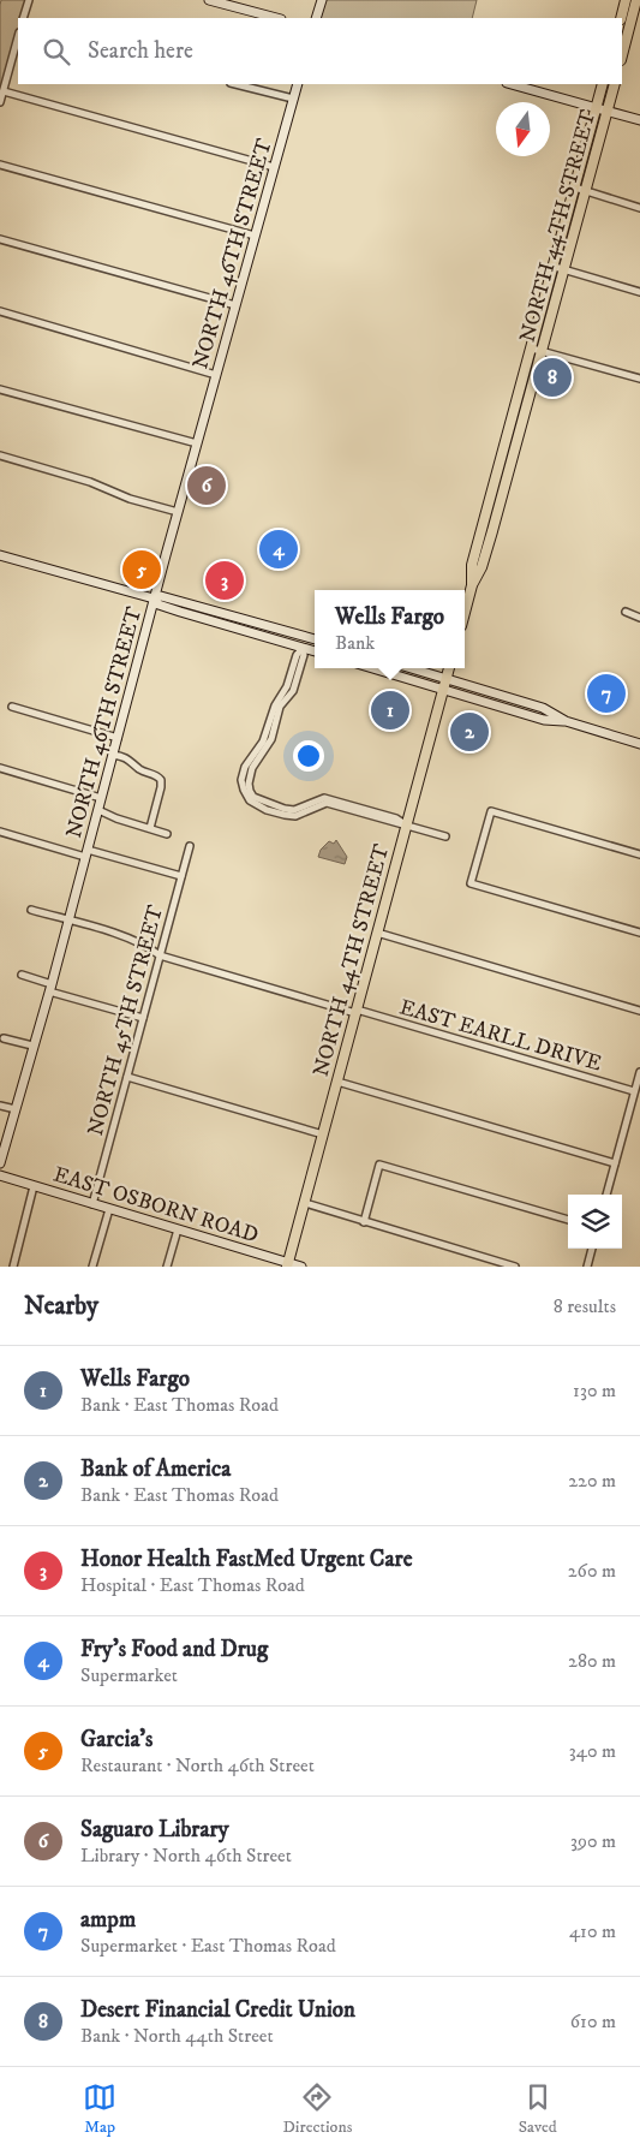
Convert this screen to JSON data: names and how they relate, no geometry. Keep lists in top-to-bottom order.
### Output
{
  "streets": {
    "main road": ["NORTH 44TH STREET"],
    "street": [
      "NORTH 46TH STREET",
      "NORTH 45TH STREET",
      "EAST EARLL DRIVE",
      "EAST OSBORN ROAD"
    ]
  },
  "crossings": [
    ["NORTH 44TH STREET", "EAST EARLL DRIVE"],
    ["NORTH 44TH STREET", "EAST OSBORN ROAD"],
    ["NORTH 46TH STREET", "EAST EARLL DRIVE"],
    ["NORTH 45TH STREET", "EAST EARLL DRIVE"],
    ["NORTH 45TH STREET", "EAST OSBORN ROAD"]
  ],
  "north": "bottom",
  "page": {
    "search": "Search here",
    "pins": [
      "8",
      "6",
      "4",
      "5",
      "3",
      "7",
      "1",
      "2"
    ],
    "popup": ["Wells Fargo", "Bank"],
    "heading": ["Nearby", "8 results"],
    "list": [
      {
        "mark": "1",
        "name": "Wells Fargo",
        "note": "Bank · East Thomas Road",
        "value": "130 m"
      },
      {
        "mark": "2",
        "name": "Bank of America",
        "note": "Bank · East Thomas Road",
        "value": "220 m"
      },
      {
        "mark": "3",
        "name": "Honor Health FastMed Urgent Care",
        "note": "Hospital · East Thomas Road",
        "value": "260 m"
      },
      {
        "mark": "4",
        "name": "Fry's Food and Drug",
        "note": "Supermarket",
        "value": "280 m"
      },
      {
        "mark": "5",
        "name": "Garcia's",
        "note": "Restaurant · North 46th Street",
        "value": "340 m"
      },
      {
        "mark": "6",
        "name": "Saguaro Library",
        "note": "Library · North 46th Street",
        "value": "390 m"
      },
      {
        "mark": "7",
        "name": "ampm",
        "note": "Supermarket · East Thomas Road",
        "value": "410 m"
      },
      {
        "mark": "8",
        "name": "Desert Financial Credit Union",
        "note": "Bank · North 44th Street",
        "value": "610 m"
      }
    ],
    "nav": ["Map", "Directions", "Saved"]
  }
}
